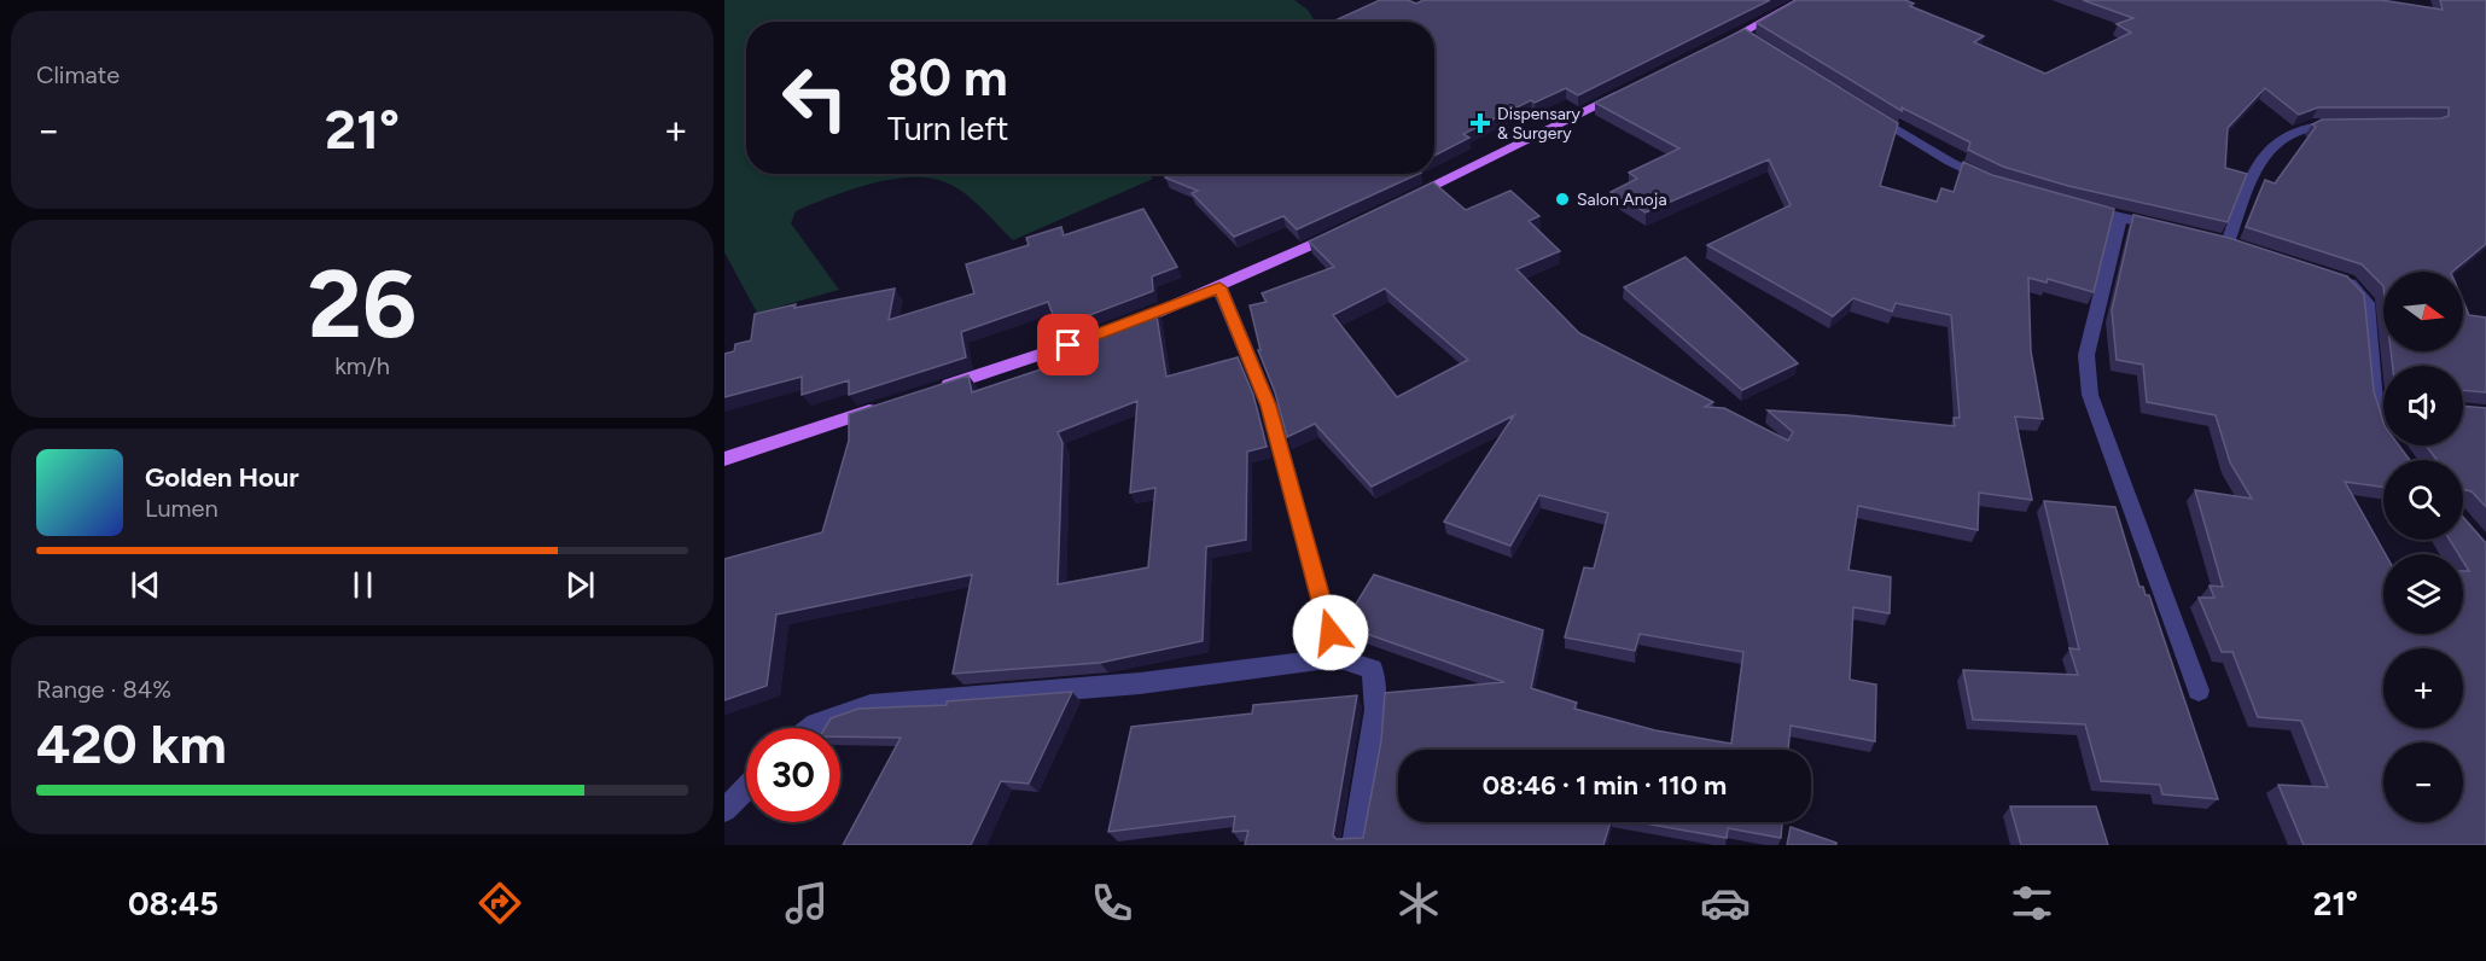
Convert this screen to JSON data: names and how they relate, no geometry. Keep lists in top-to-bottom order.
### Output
{
  "places": {
    "health": ["Dispensary & Surgery"],
    "other": ["Salon Anoja"]
  },
  "north": "right",
  "page": {
    "tile": [
      "Climate",
      ["26", "km/h"],
      ["Range · 84%", "420 km"]
    ],
    "turn": ["80 m", "Turn left"],
    "heat": ["−", "21°", "+"],
    "map_buttons": ["+", "−"],
    "song": ["Golden Hour", "Lumen"],
    "limit": "30",
    "trip": "08:46 · 1 min · 110 m",
    "tabs": ["08:45", "21°"]
  }
}
